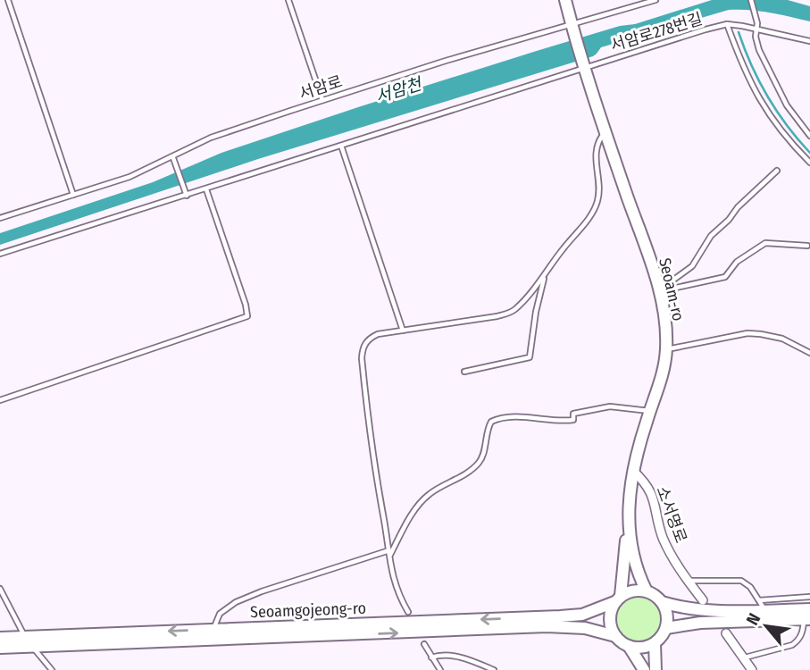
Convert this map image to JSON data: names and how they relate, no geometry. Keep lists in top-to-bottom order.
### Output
{
  "streets": {
    "main road": ["Seoam-ro", "Seoamgojeong-ro"],
    "street": ["소서명로"],
    "lane": ["서암로278번길", "서암로"]
  },
  "crossings": [
    ["서암로278번길", "Seoam-ro"],
    ["서암로", "Seoam-ro"],
    ["Seoam-ro", "소서명로"],
    ["Seoam-ro", "Seoamgojeong-ro"]
  ],
  "water": ["서암천"],
  "north": "top left"
}
